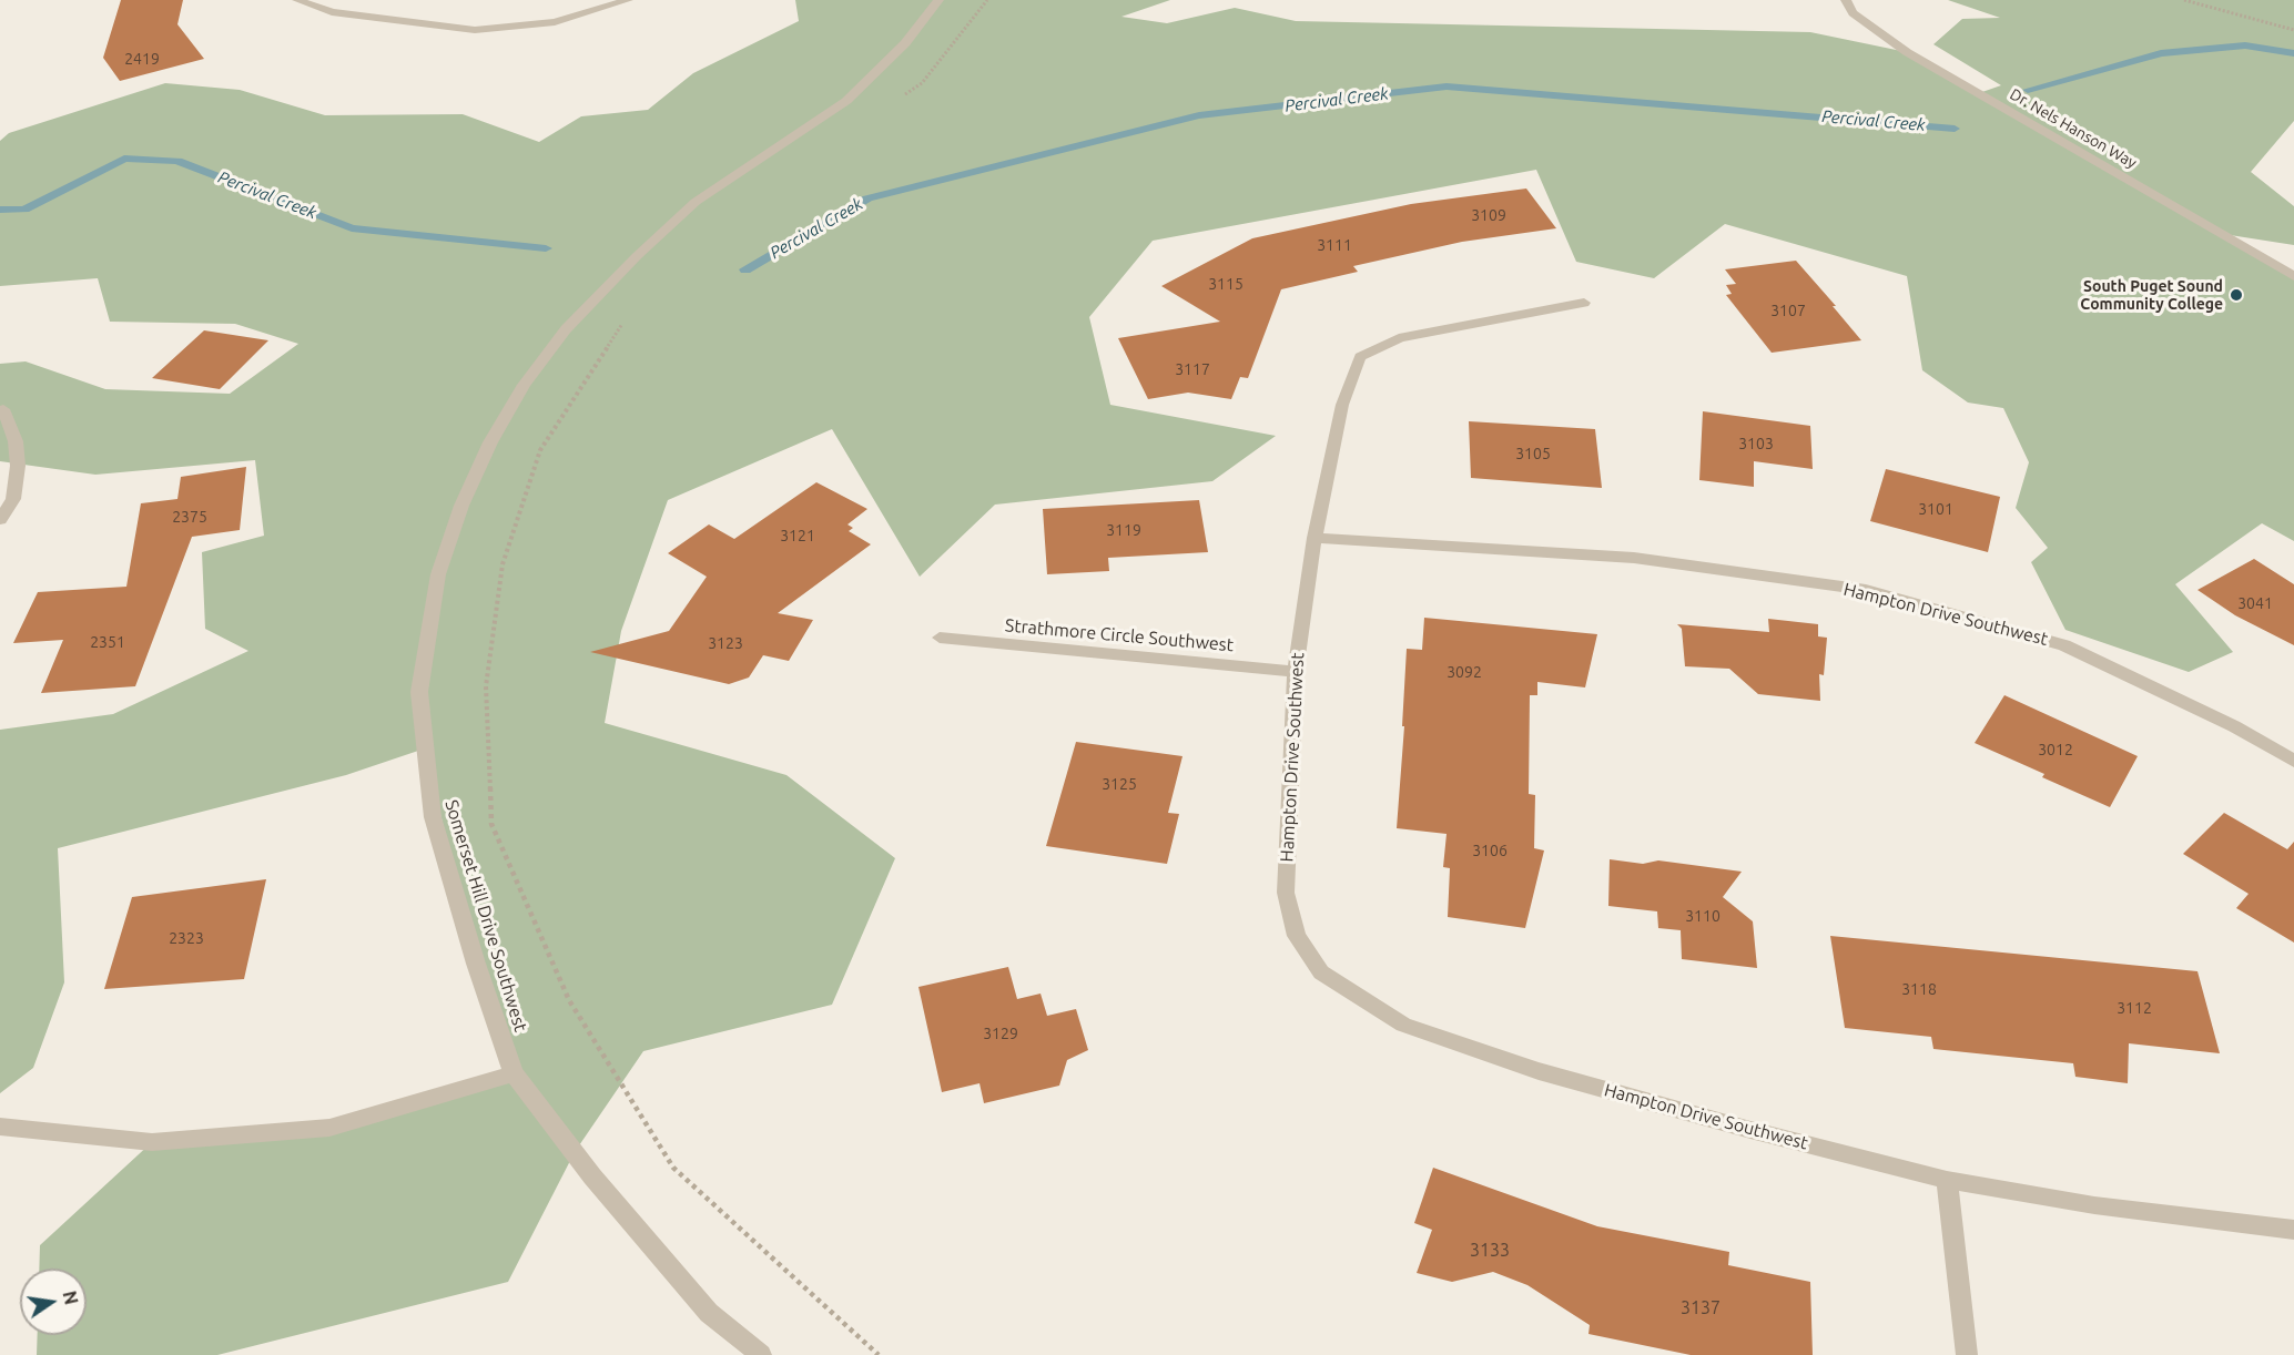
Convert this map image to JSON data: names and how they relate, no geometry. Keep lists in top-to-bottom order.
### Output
{
  "streets": {
    "street": [
      "Dr. Nels Hanson Way",
      "Hampton Drive Southwest",
      "Strathmore Circle Southwest",
      "Somerset Hill Drive Southwest"
    ]
  },
  "crossings": [
    ["Hampton Drive Southwest", "Strathmore Circle Southwest"]
  ],
  "water": ["Percival Creek"],
  "places": ["South Puget Sound Community College"],
  "house_numbers": [
    "2419",
    "3109",
    "3111",
    "3115",
    "3107",
    "3117",
    "3103",
    "3105",
    "3101",
    "2375",
    "3119",
    "3121",
    "3041",
    "2351",
    "3123",
    "3092",
    "3012",
    "3125",
    "3106",
    "3110",
    "2323",
    "3118",
    "3112",
    "3129",
    "3133",
    "3137"
  ],
  "north": "right"
}
